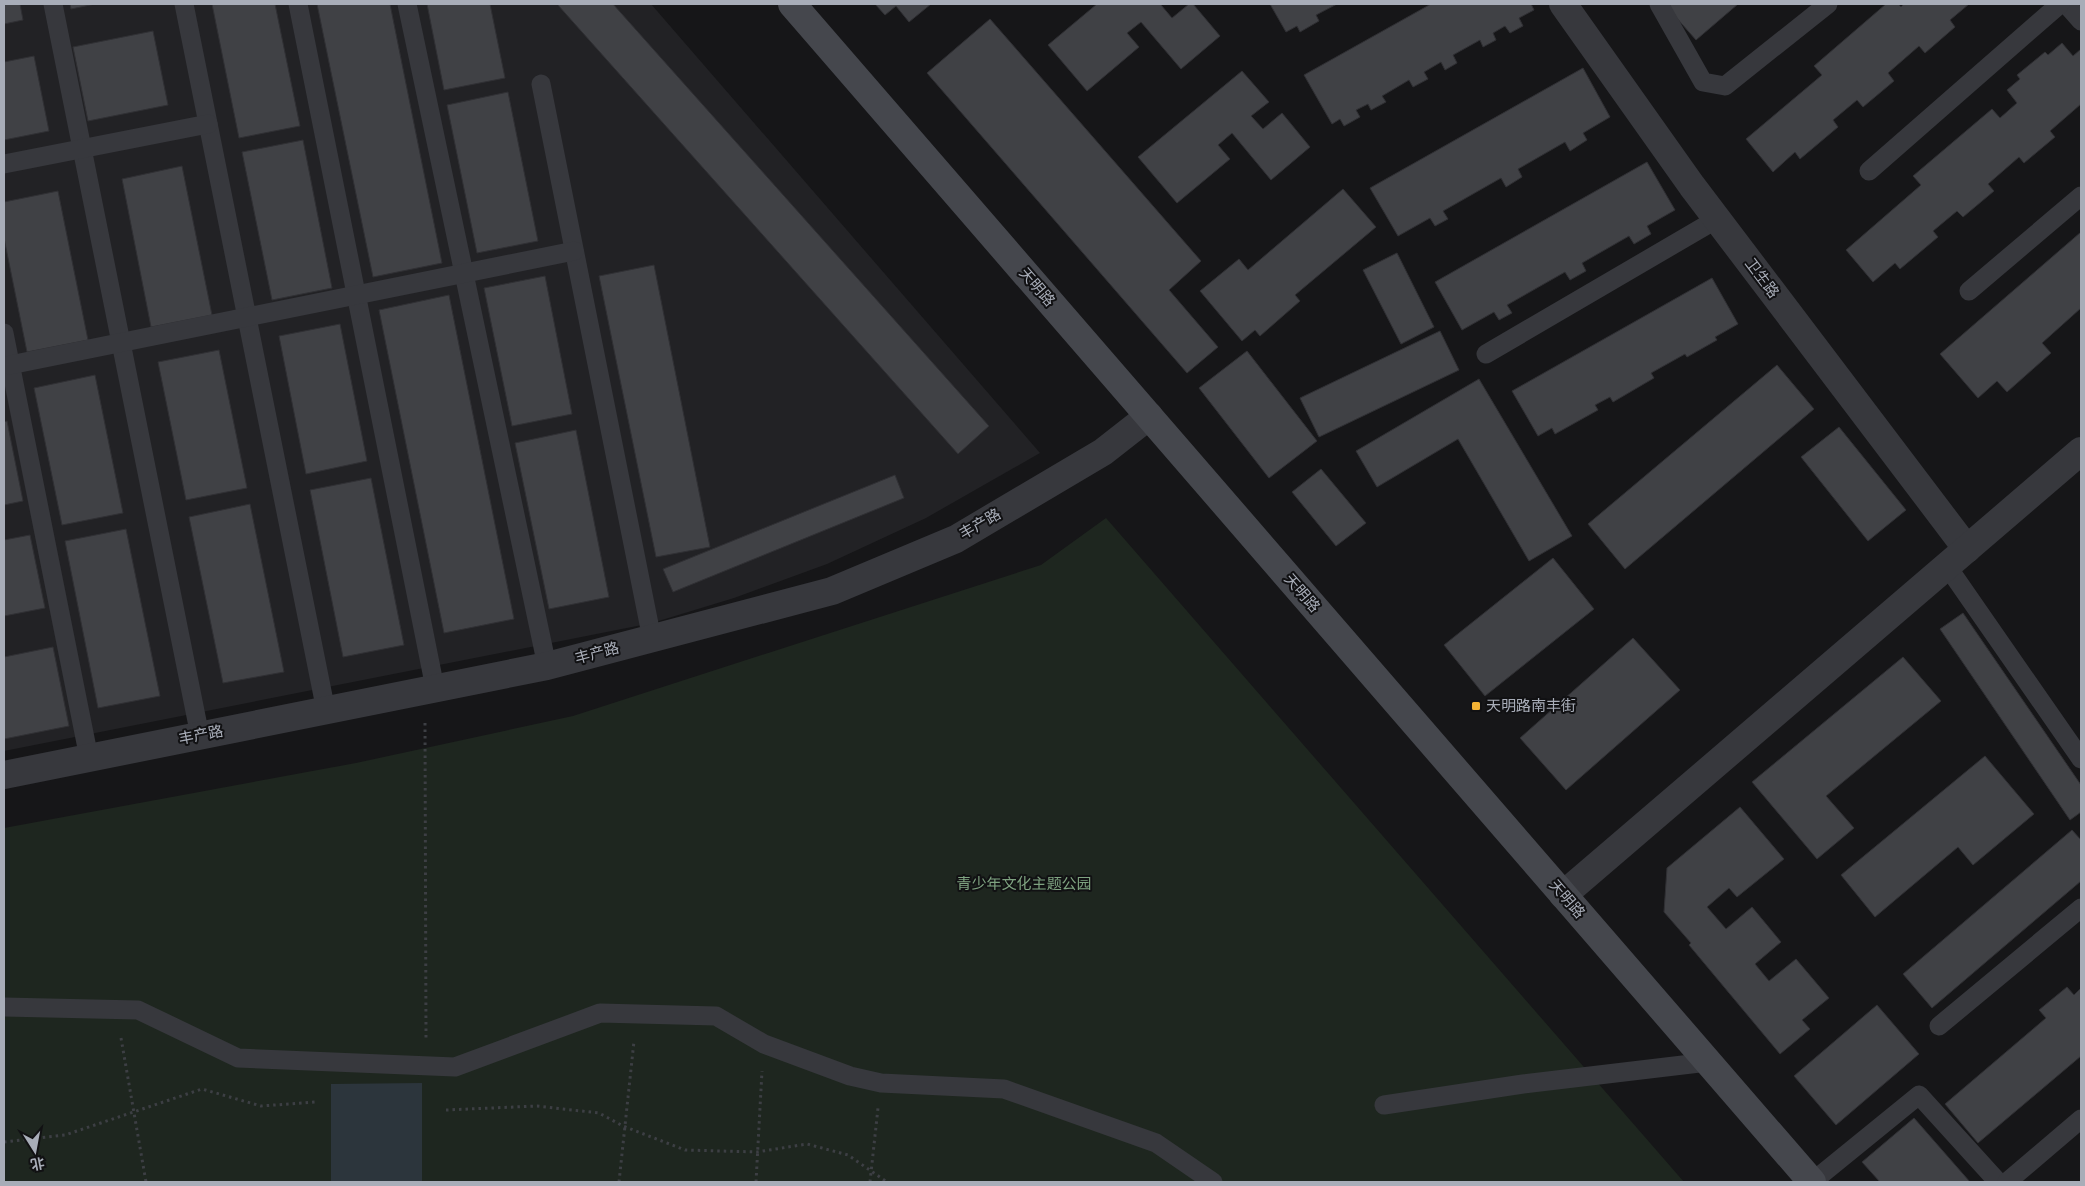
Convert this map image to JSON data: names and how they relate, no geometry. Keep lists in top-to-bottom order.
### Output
{
  "streets": {
    "street": ["卫生路", "天明路", "丰产路"]
  },
  "crossings": [
    ["天明路", "丰产路"]
  ],
  "parks": ["青少年文化主题公园"],
  "places": {
    "transit": ["天明路南丰街"]
  },
  "north": "bottom"
}
